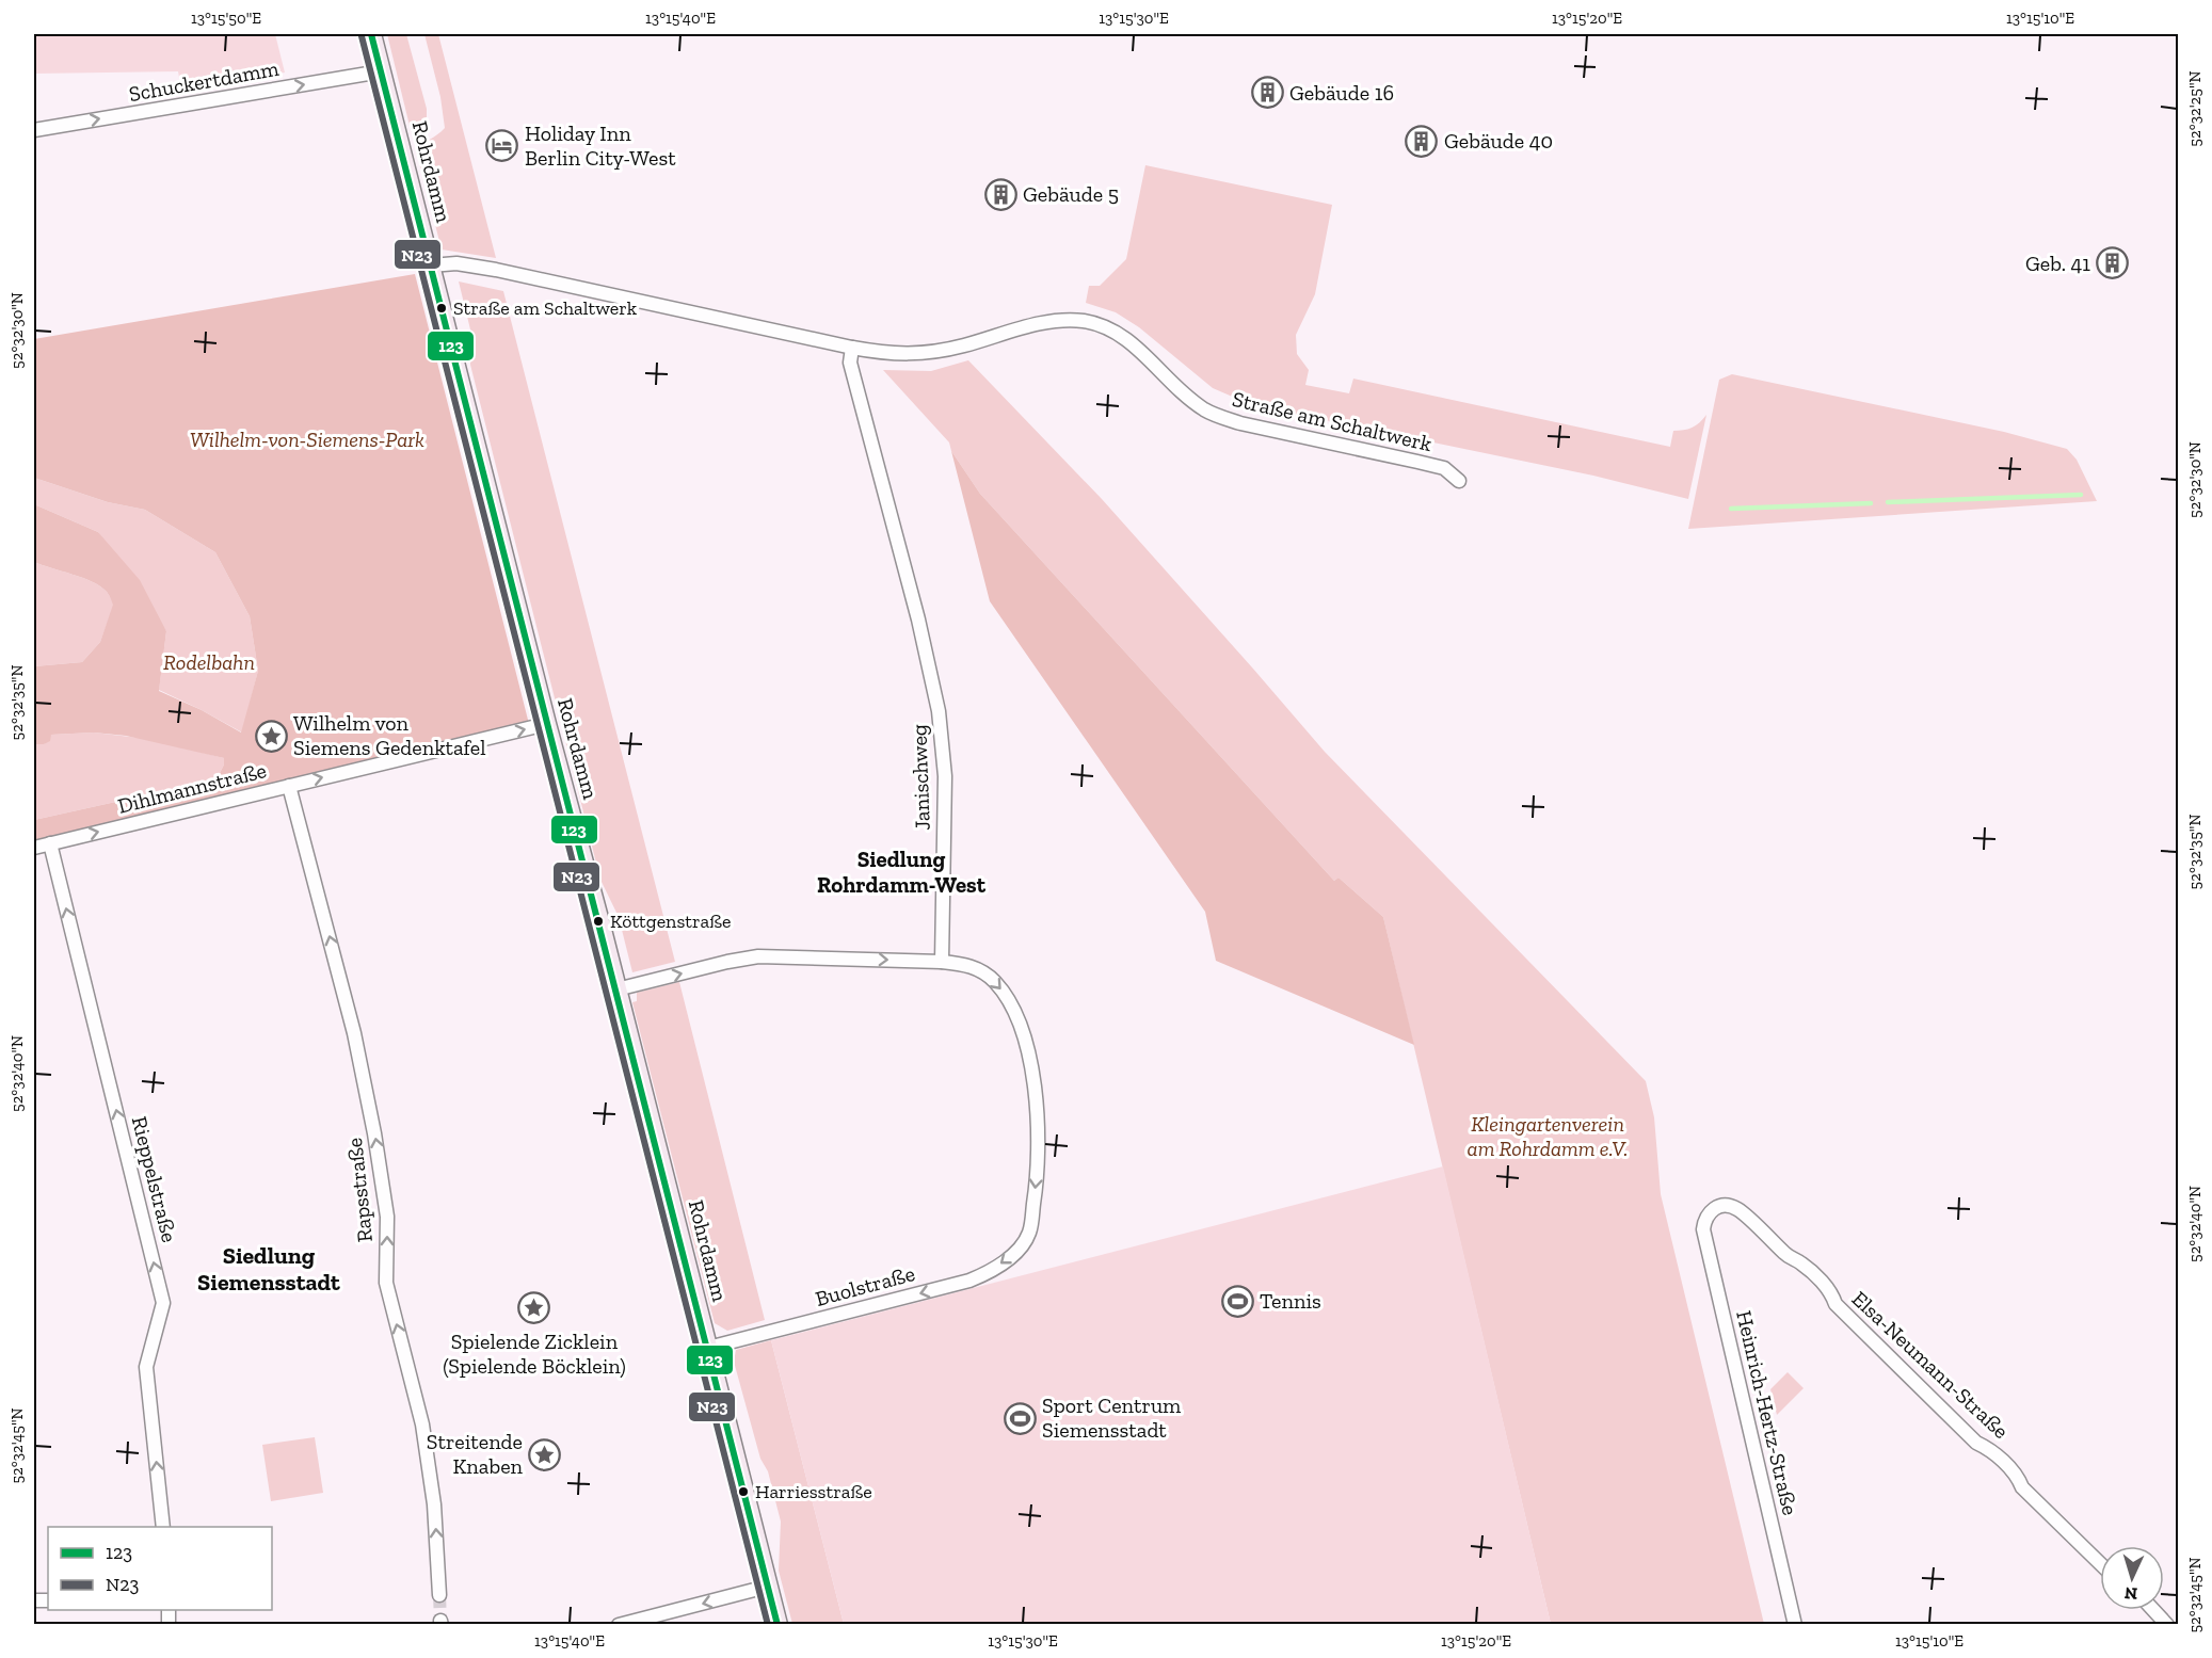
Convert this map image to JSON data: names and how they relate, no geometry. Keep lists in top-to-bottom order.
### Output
{
  "streets": {
    "main road": ["Rohrdamm"],
    "street": [
      "Schuckertdamm",
      "Straße am Schaltwerk",
      "Janischweg",
      "Dihlmannstraße",
      "Rieppelstraße",
      "Rapsstraße",
      "Buolstraße",
      "Elsa-Neumann-Straße",
      "Heinrich-Hertz-Straße"
    ]
  },
  "crossings": [
    ["Schuckertdamm", "Rohrdamm"],
    ["Rohrdamm", "Straße am Schaltwerk"],
    ["Rohrdamm", "Dihlmannstraße"],
    ["Rohrdamm", "Buolstraße"],
    ["Straße am Schaltwerk", "Janischweg"],
    ["Janischweg", "Buolstraße"],
    ["Dihlmannstraße", "Rieppelstraße"],
    ["Dihlmannstraße", "Rapsstraße"],
    ["Elsa-Neumann-Straße", "Heinrich-Hertz-Straße"]
  ],
  "one_way": [
    "Schuckertdamm",
    "Dihlmannstraße",
    "Rieppelstraße",
    "Rapsstraße"
  ],
  "districts": ["Siedlung Rohrdamm-West", "Siedlung Siemensstadt"],
  "parks": ["Wilhelm-von-Siemens-Park", "Rodelbahn", "Kleingartenverein am Rohrdamm e.V."],
  "places": {
    "building": [
      "Gebäude 16",
      "Gebäude 40",
      "Gebäude 5",
      "Geb. 41"
    ],
    "hotel": ["Holiday Inn Berlin City-West"],
    "other": ["Straße am Schaltwerk", "Köttgenstraße", "Harriesstraße"],
    "place": ["Wilhelm von Siemens Gedenktafel", "Spielende Zicklein (Spielende Böcklein)", "Streitende Knaben"],
    "sports": ["Tennis", "Sport Centrum Siemensstadt"]
  },
  "lines": ["transit line 123", "transit line N23"],
  "legend": ["123", "N23"],
  "north": "bottom",
  "coordinates": [
    "13°15'50\"E",
    "13°15'40\"E",
    "13°15'30\"E",
    "13°15'20\"E",
    "13°15'10\"E",
    "52°32'25\"N",
    "52°32'30\"N",
    "52°32'35\"N",
    "52°32'40\"N",
    "52°32'45\"N"
  ]
}
